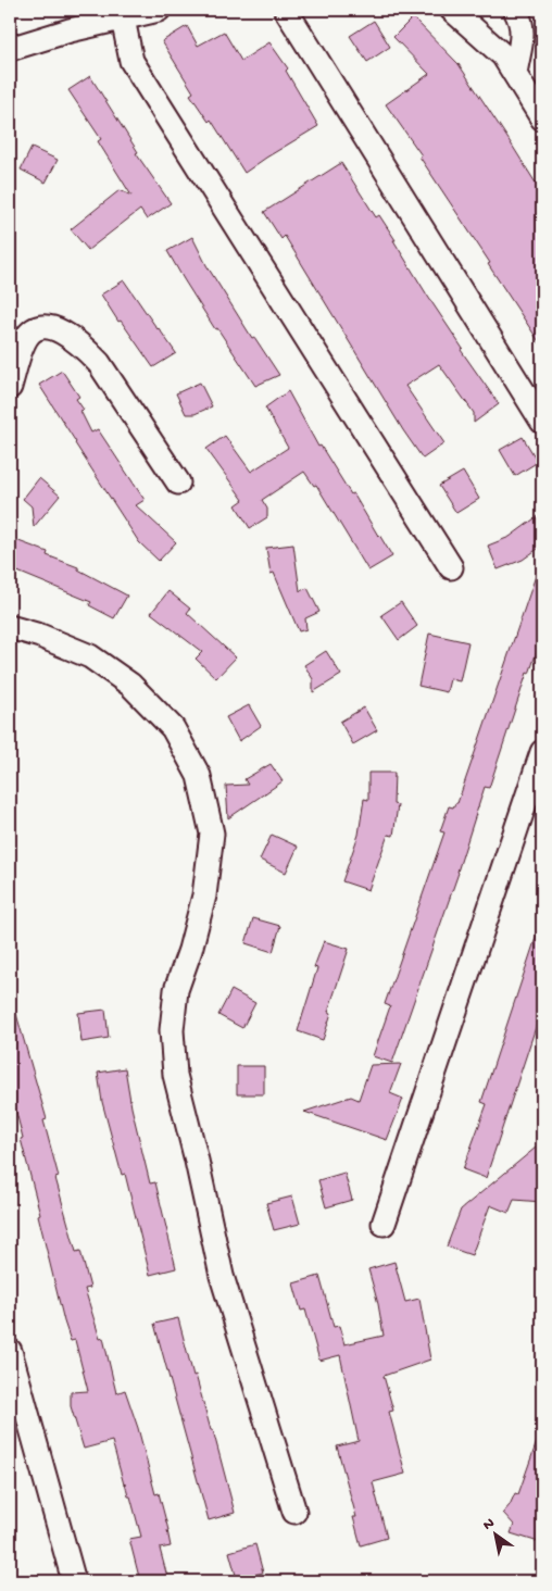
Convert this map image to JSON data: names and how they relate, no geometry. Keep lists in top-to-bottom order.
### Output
{
  "north": "top left"
}
